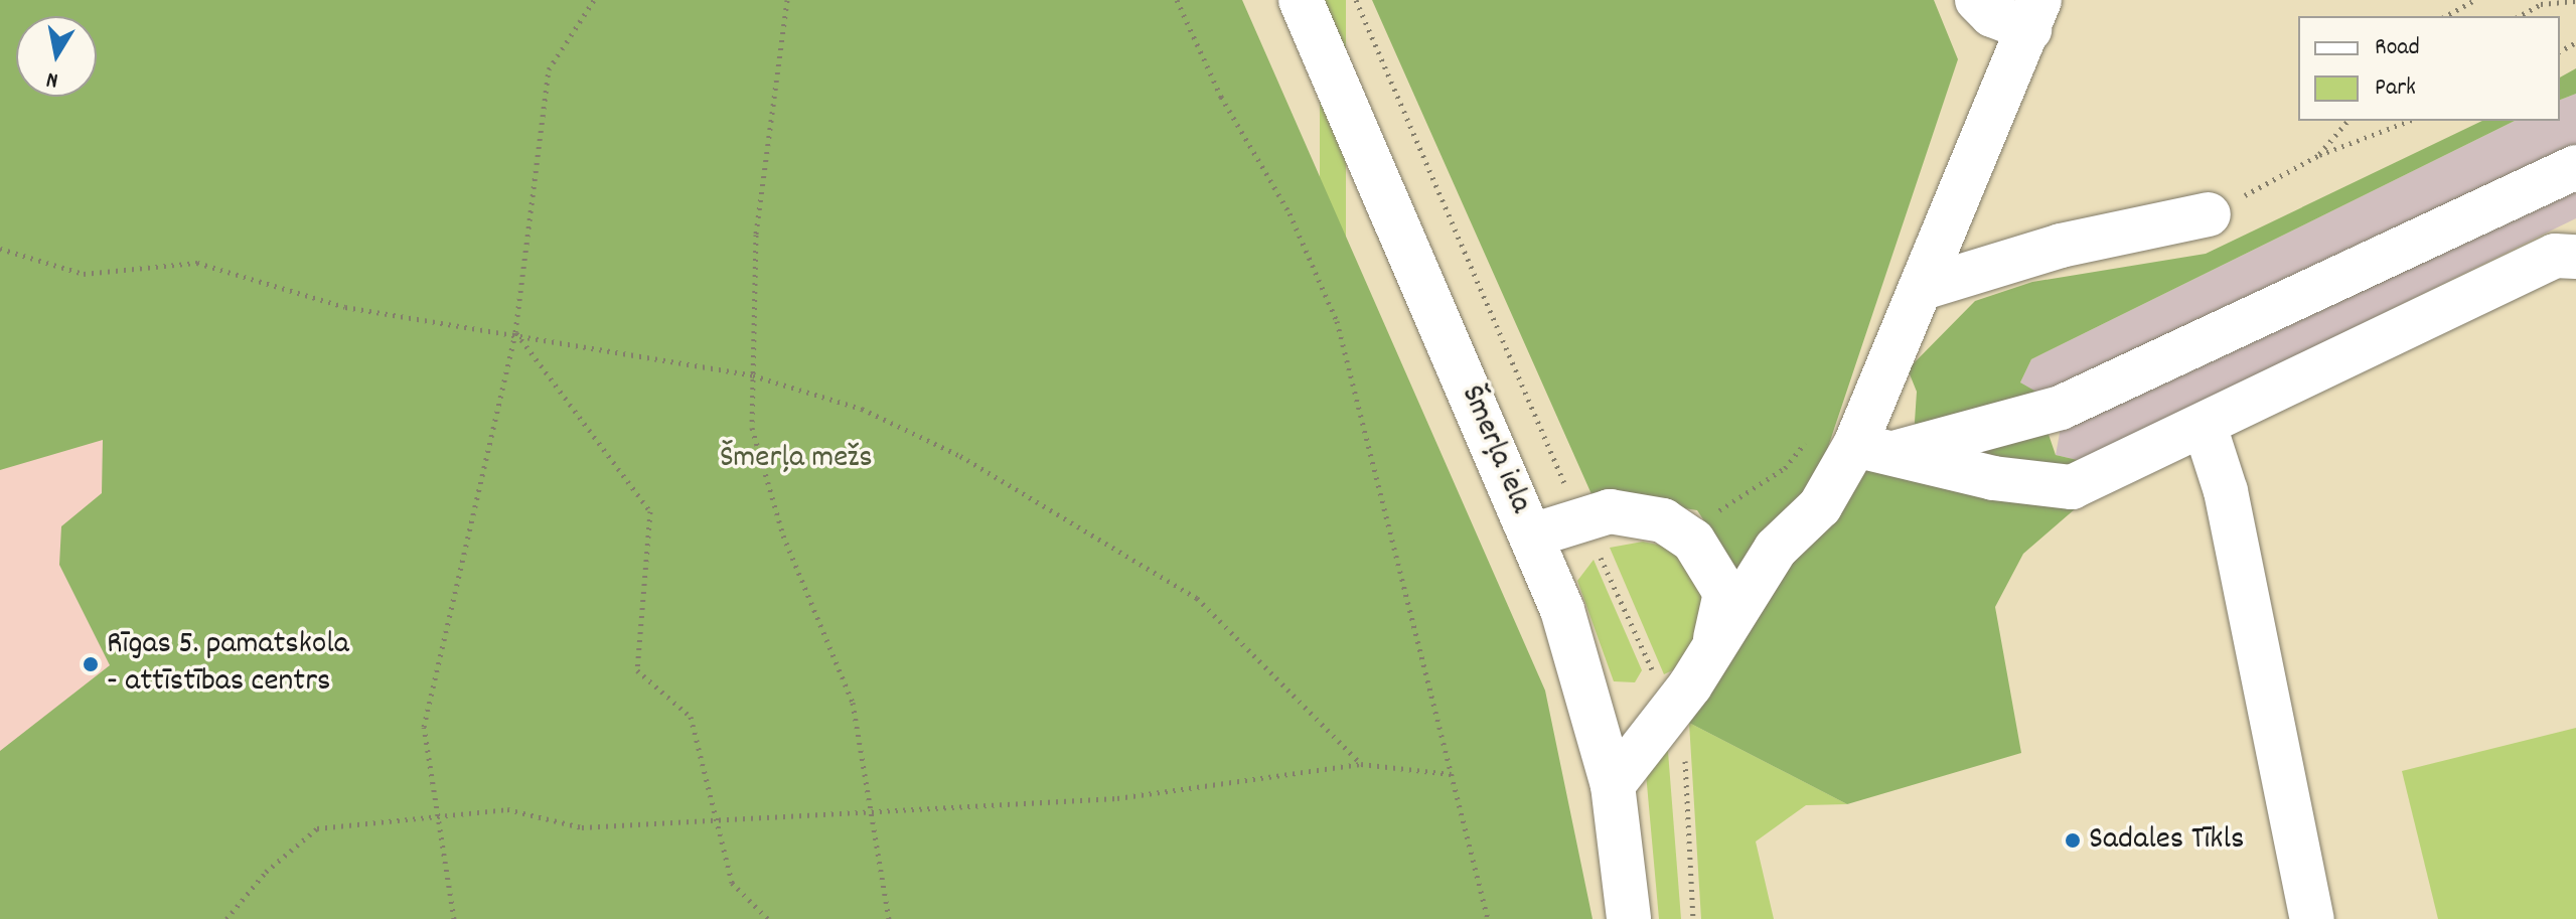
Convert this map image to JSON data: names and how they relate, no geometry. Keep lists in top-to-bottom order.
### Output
{
  "streets": {
    "street": ["Šmerļa iela"]
  },
  "parks": ["Šmerļa mežs"],
  "places": ["Rīgas 5. pamatskola - attīstības centrs", "Sadales Tīkls"],
  "legend": ["Road", "Park"],
  "north": "bottom"
}
